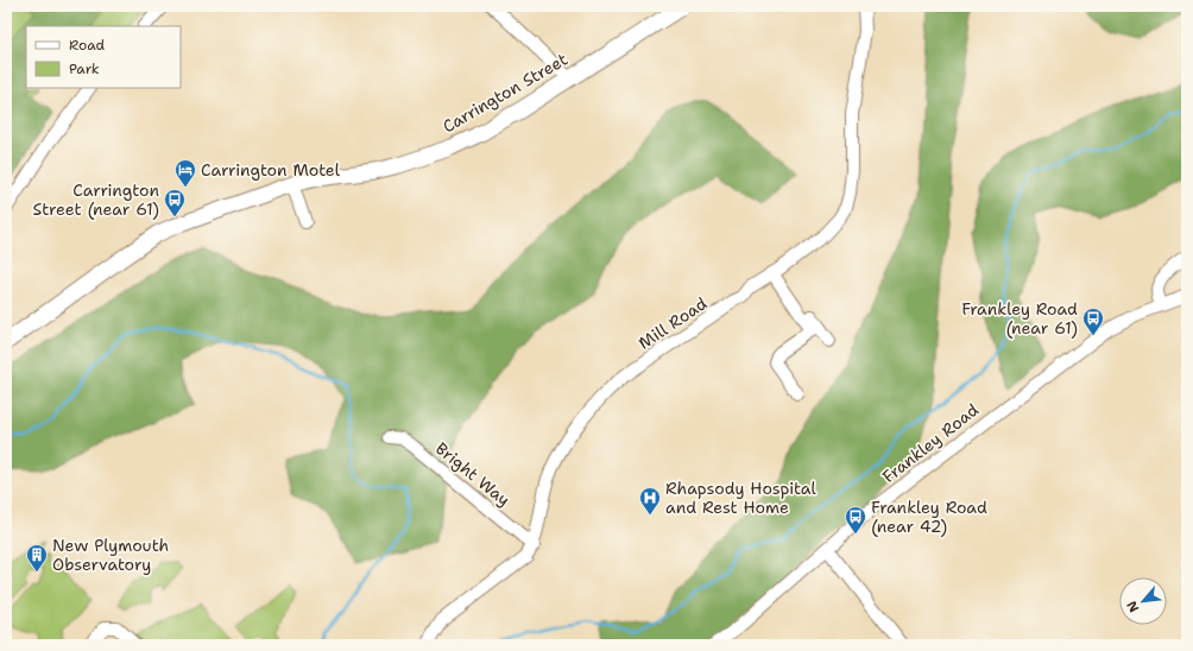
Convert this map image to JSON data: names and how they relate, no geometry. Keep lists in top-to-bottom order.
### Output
{
  "streets": {
    "main road": ["Carrington Street"],
    "street": ["Mill Road", "Frankley Road", "Bright Way"]
  },
  "crossings": [
    ["Mill Road", "Bright Way"]
  ],
  "places": {
    "hotel": ["Carrington Motel"],
    "bus stop": ["Carrington Street (near 61)", "Frankley Road (near 61)", "Frankley Road (near 42)"],
    "hospital": ["Rhapsody Hospital and Rest Home"],
    "building": ["New Plymouth Observatory"]
  },
  "legend": ["Road", "Park"],
  "north": "bottom left"
}
